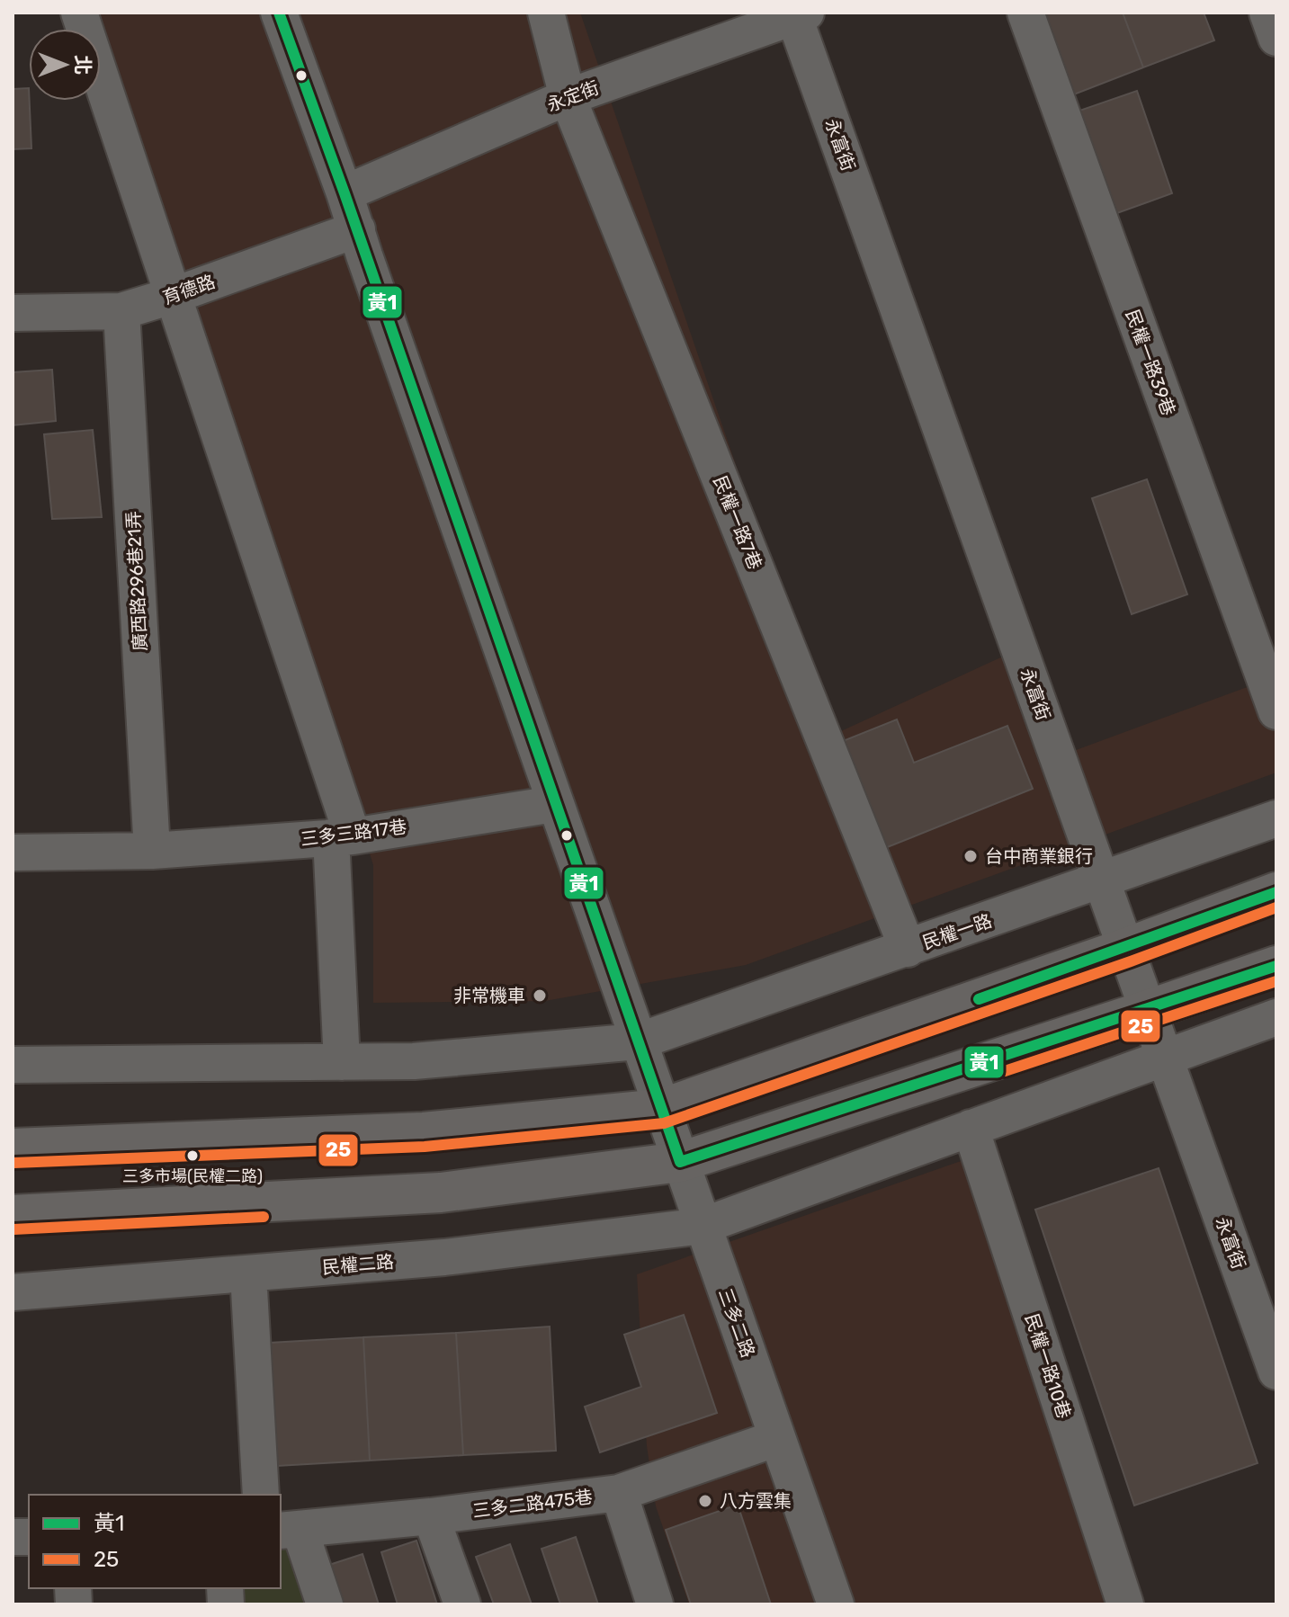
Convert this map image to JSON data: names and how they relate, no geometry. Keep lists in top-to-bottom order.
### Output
{
  "streets": {
    "street": [
      "永定街",
      "永富街",
      "育德路",
      "民權一路39巷",
      "民權一路7巷",
      "廣西路296巷21弄",
      "三多三路17巷",
      "民權一路",
      "民權二路",
      "三多二路",
      "民權一路10巷",
      "三多二路475巷"
    ]
  },
  "crossings": [
    ["永定街", "永富街"],
    ["永定街", "民權一路7巷"],
    ["永定街", "三多二路"],
    ["永富街", "民權一路"],
    ["育德路", "廣西路296巷21弄"],
    ["育德路", "三多二路"],
    ["民權一路7巷", "民權一路"],
    ["廣西路296巷21弄", "三多三路17巷"],
    ["三多三路17巷", "三多二路"],
    ["民權一路", "三多二路"],
    ["民權二路", "三多二路"],
    ["三多二路", "三多二路475巷"]
  ],
  "places": [
    "台中商業銀行",
    "非常機車",
    "三多市場(民權二路)",
    "八方雲集"
  ],
  "lines": ["transit line 黃1", "transit line 25"],
  "legend": ["黃1", "25"],
  "north": "right"
}
